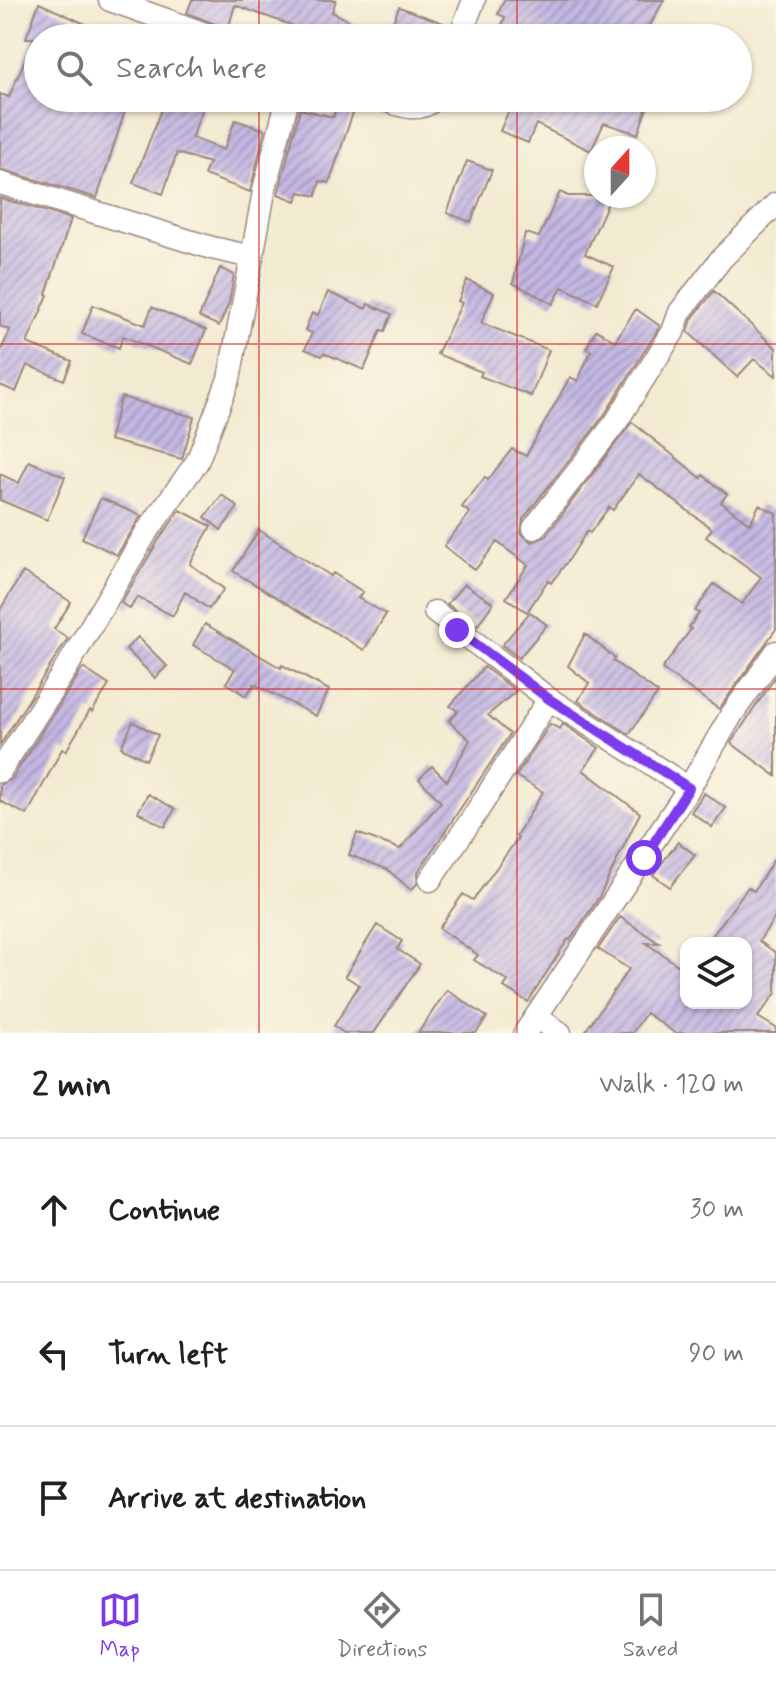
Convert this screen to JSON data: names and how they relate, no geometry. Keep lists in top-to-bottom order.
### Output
{
  "north": "top",
  "page": {
    "search": "Search here",
    "heading": ["2 min", "Walk · 120 m"],
    "list": [
      ["Continue", "30 m"],
      ["Turn left", "90 m"],
      "Arrive at destination"
    ],
    "nav": ["Map", "Directions", "Saved"]
  }
}
